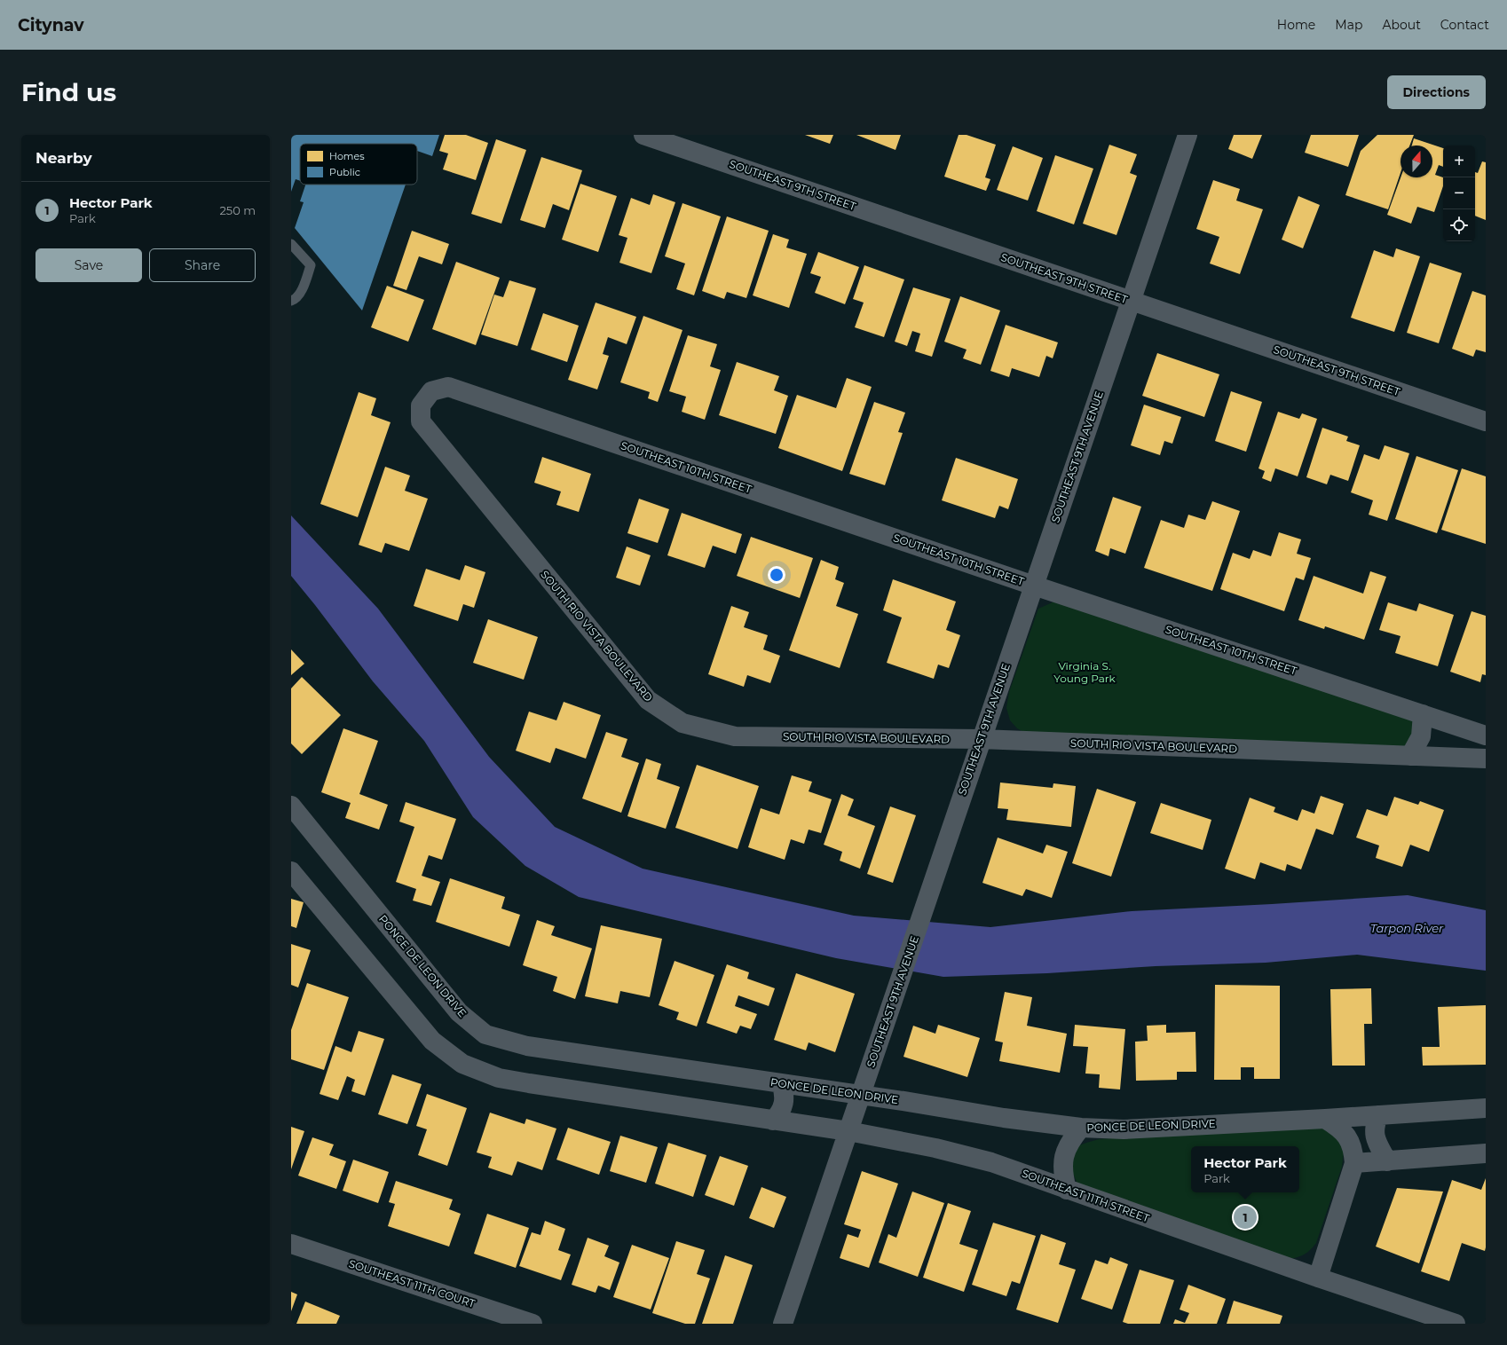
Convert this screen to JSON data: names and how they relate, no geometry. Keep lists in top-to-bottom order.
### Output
{
  "streets": {
    "street": [
      "SOUTHEAST 9TH STREET",
      "SOUTHEAST 9TH AVENUE",
      "SOUTHEAST 10TH STREET",
      "SOUTH RIO VISTA BOULEVARD",
      "PONCE DE LEON DRIVE",
      "SOUTHEAST 11TH STREET",
      "SOUTHEAST 11TH COURT"
    ]
  },
  "crossings": [
    ["SOUTHEAST 9TH STREET", "SOUTHEAST 9TH AVENUE"],
    ["SOUTHEAST 9TH AVENUE", "SOUTHEAST 10TH STREET"],
    ["SOUTHEAST 9TH AVENUE", "SOUTH RIO VISTA BOULEVARD"],
    ["SOUTHEAST 9TH AVENUE", "PONCE DE LEON DRIVE"],
    ["SOUTHEAST 9TH AVENUE", "SOUTHEAST 11TH STREET"],
    ["SOUTHEAST 10TH STREET", "SOUTH RIO VISTA BOULEVARD"]
  ],
  "water": ["Tarpon River"],
  "parks": ["Virginia S. Young Park"],
  "legend": ["Homes", "Public"],
  "north": "top",
  "page": {
    "header": "Citynav",
    "nav": [
      "Home",
      "Map",
      "About",
      "Contact"
    ],
    "buttons": [
      "Directions",
      ["Save", "Share"]
    ],
    "title": "Find us",
    "heading": "Nearby",
    "map_buttons": ["+", "−"],
    "list": [
      {
        "mark": "1",
        "name": "Hector Park",
        "note": "Park",
        "value": "250 m"
      }
    ],
    "popup": ["Hector Park", "Park"],
    "pins": "1"
  }
}
